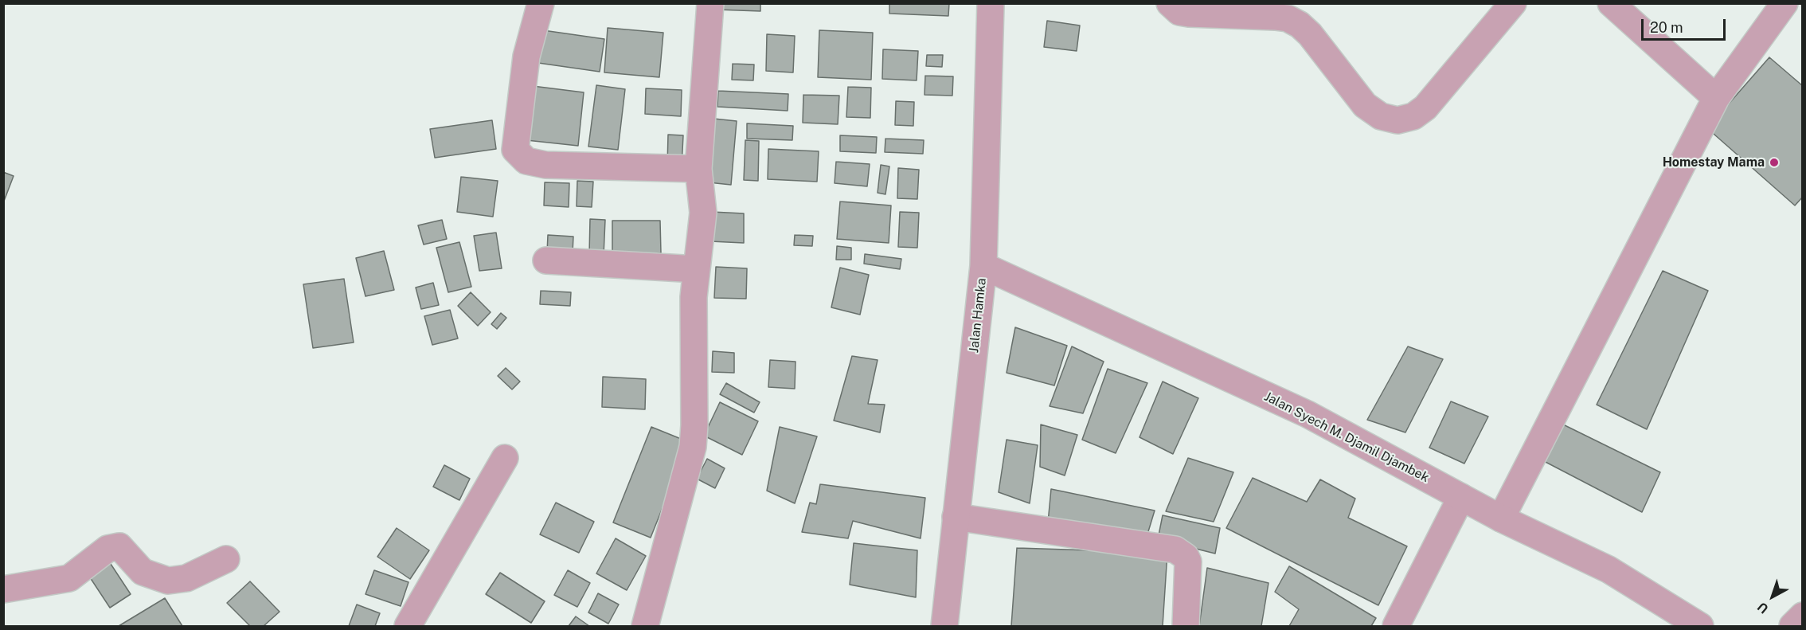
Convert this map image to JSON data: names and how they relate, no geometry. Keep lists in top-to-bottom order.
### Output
{
  "streets": {
    "street": ["Jalan Hamka", "Jalan Syech M. Djamil Djambek"]
  },
  "crossings": [
    ["Jalan Hamka", "Jalan Syech M. Djamil Djambek"]
  ],
  "places": ["Homestay Mama"],
  "scale_bar": "20 m",
  "north": "bottom left"
}
